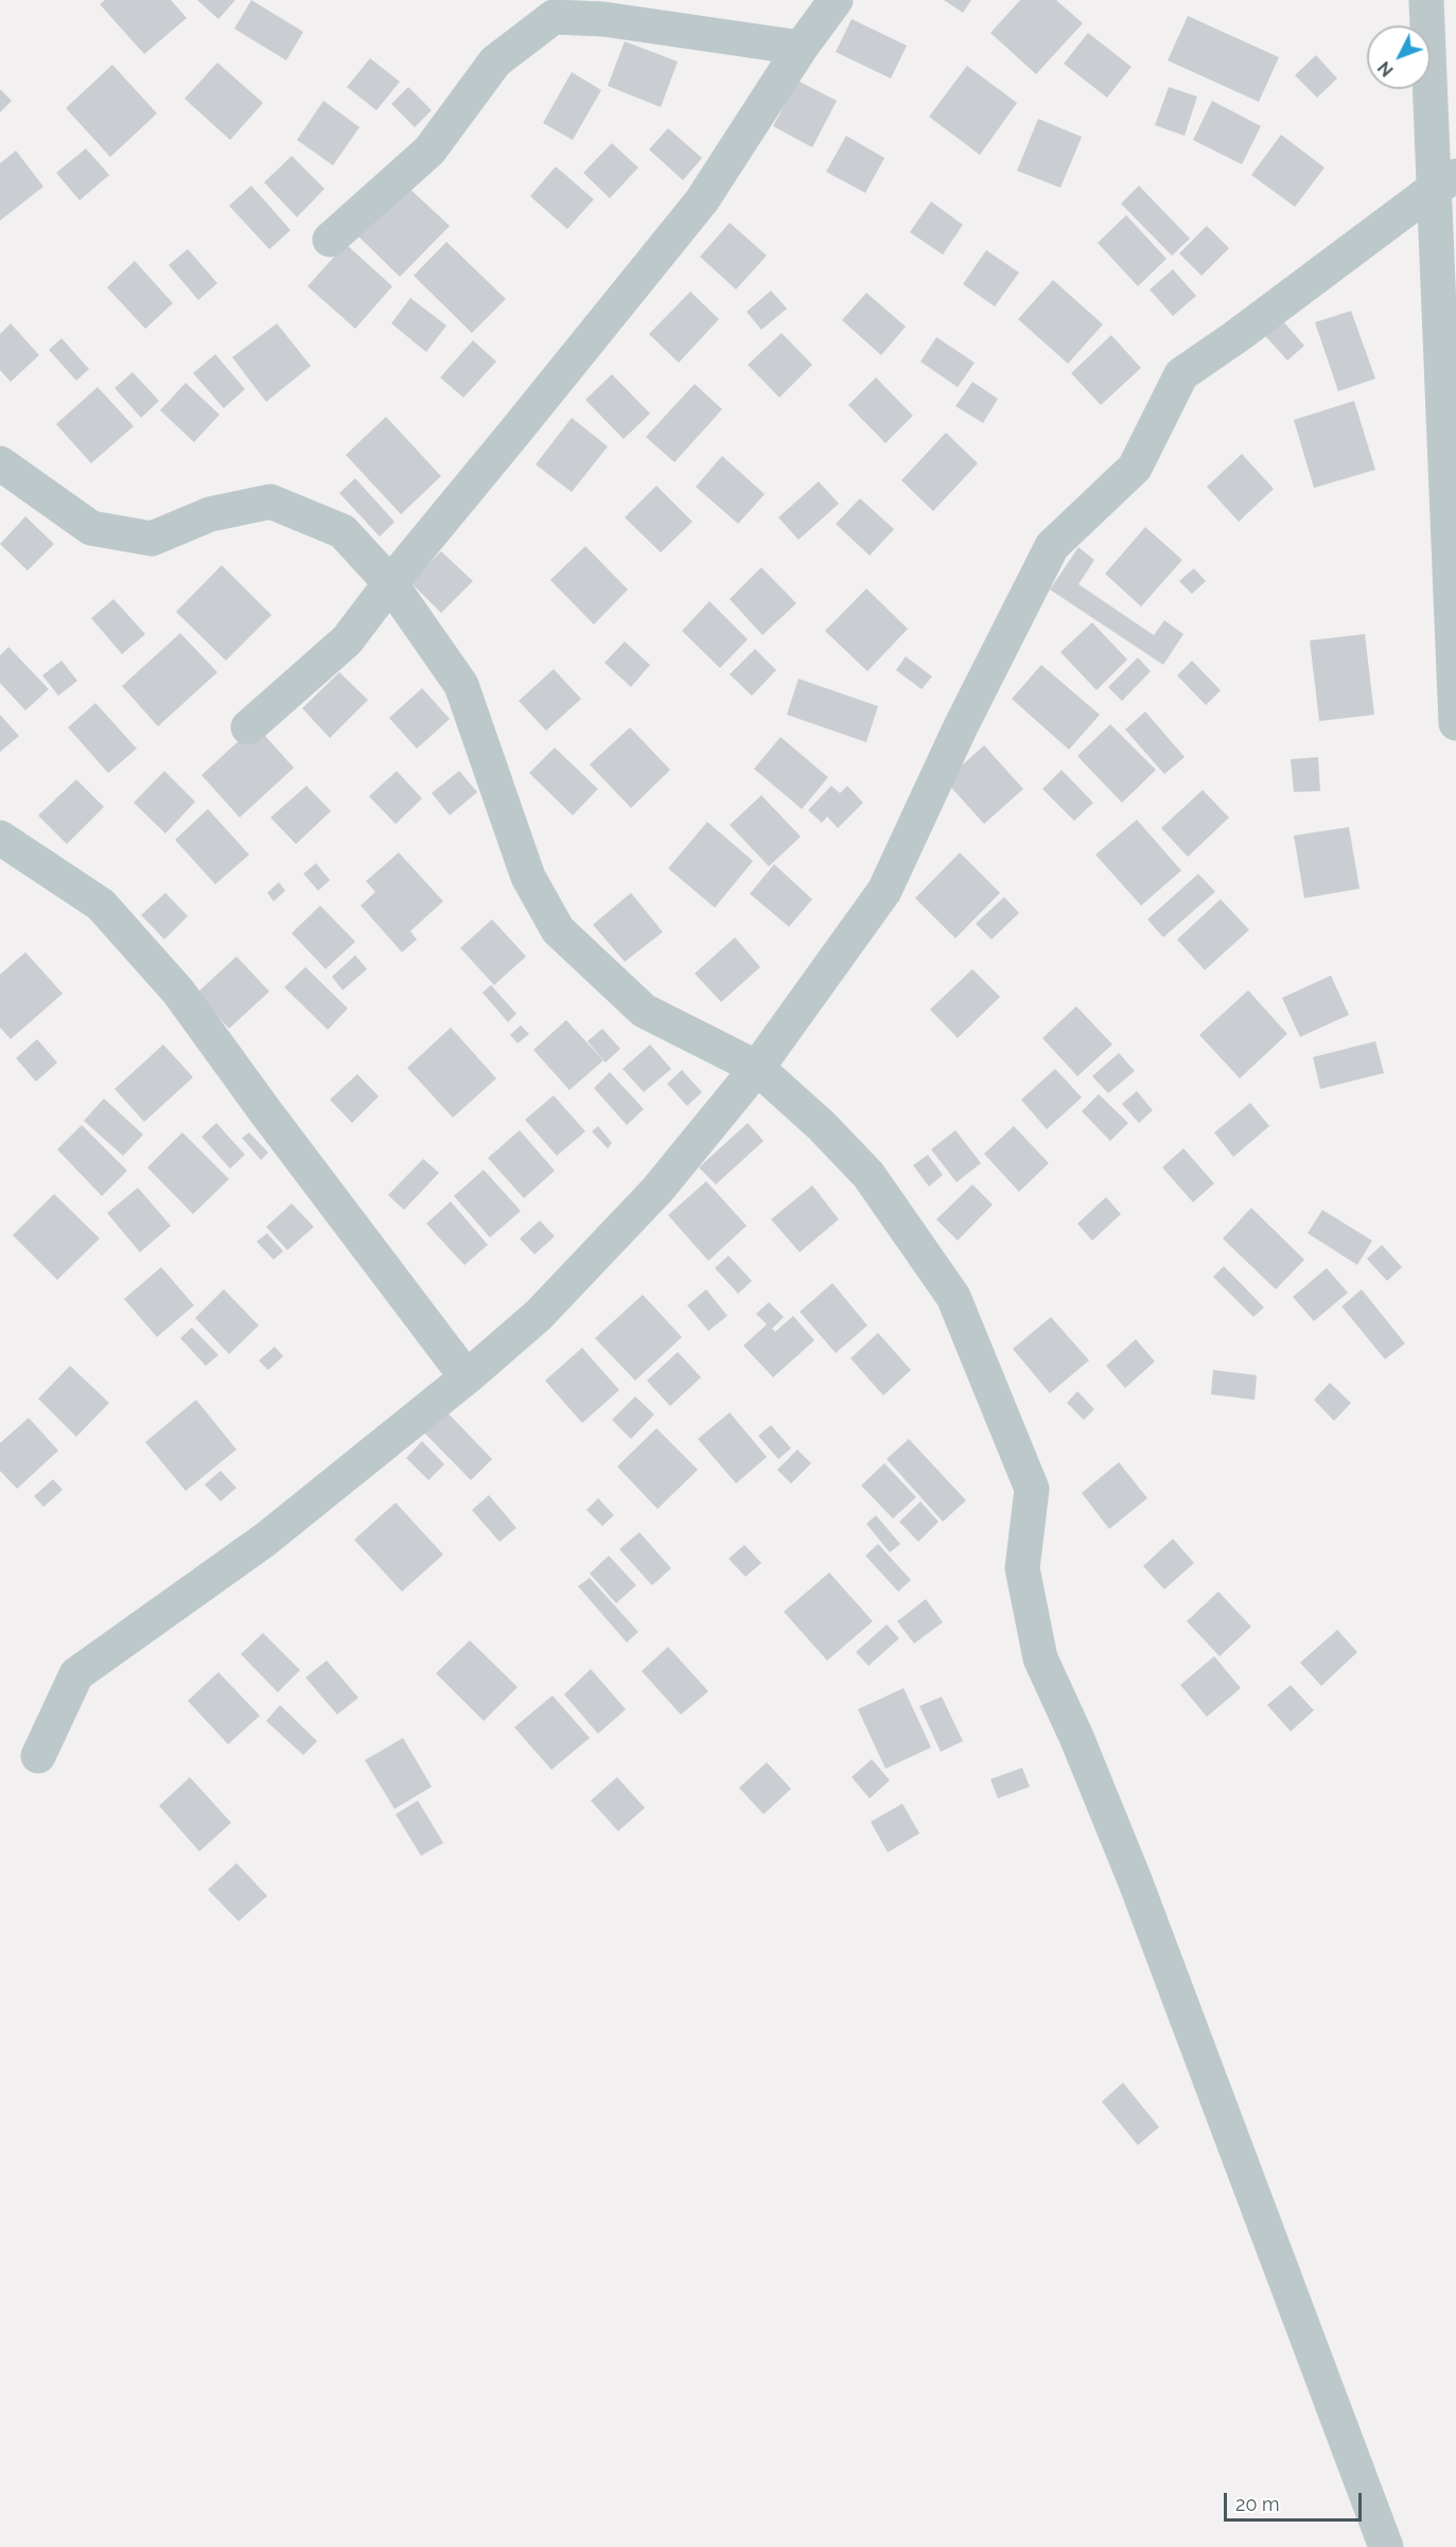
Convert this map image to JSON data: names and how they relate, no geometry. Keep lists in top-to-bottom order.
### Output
{
  "scale_bar": "20 m",
  "north": "bottom left"
}
